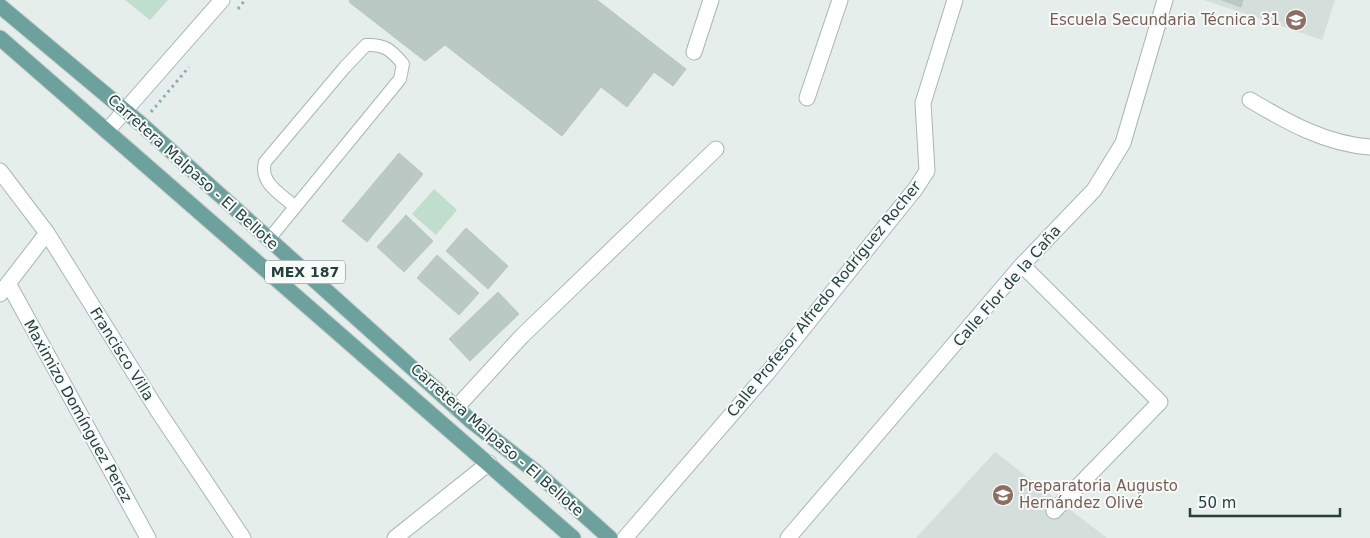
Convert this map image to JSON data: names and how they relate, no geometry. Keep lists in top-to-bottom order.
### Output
{
  "streets": {
    "main road": ["Carretera Malpaso - El Bellote", "MEX 187"],
    "street": [
      "Calle Flor de la Caña",
      "Calle Profesor Alfredo Rodríguez Rocher",
      "Francisco Villa",
      "Maximizo Domínguez Perez"
    ]
  },
  "places": {
    "school or university": ["Escuela Secundaria Técnica 31", "Preparatoria Augusto Hernández Olivé"]
  },
  "scale_bar": "50 m"
}
